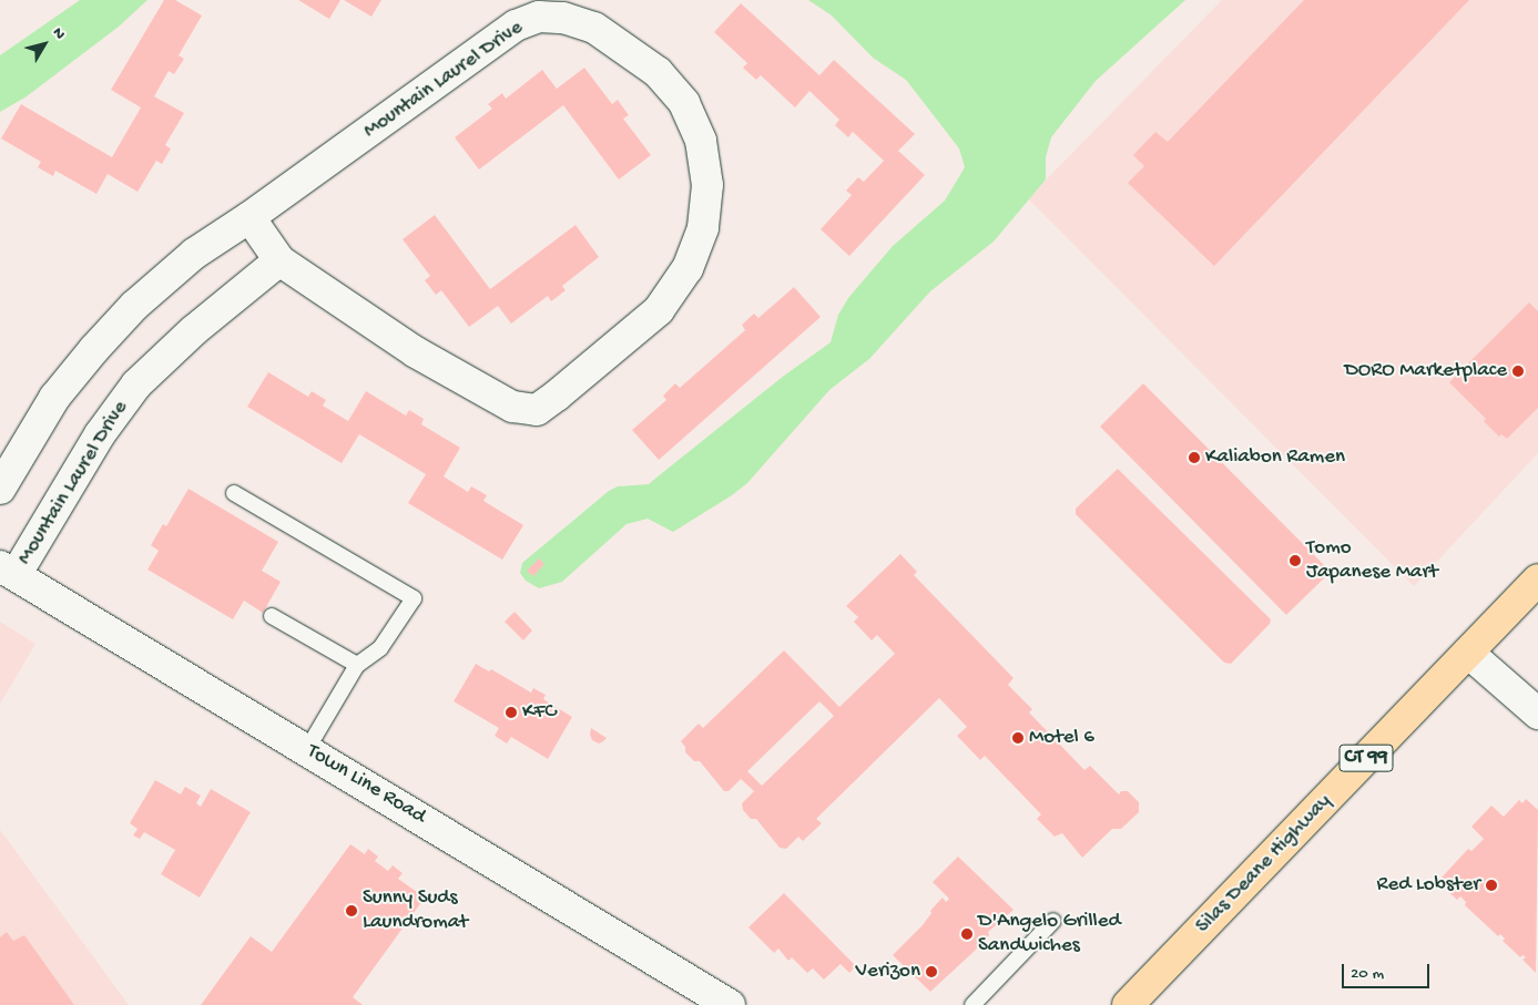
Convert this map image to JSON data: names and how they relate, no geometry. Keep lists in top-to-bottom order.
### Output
{
  "streets": {
    "main road": ["CT 99", "Silas Deane Highway"],
    "street": ["Mountain Laurel Drive", "Town Line Road"]
  },
  "crossings": [
    ["Mountain Laurel Drive", "Town Line Road"]
  ],
  "places": [
    "DORO Marketplace",
    "Kaliabon Ramen",
    "Tomo Japanese Mart",
    "KFC",
    "Motel 6",
    "Red Lobster",
    "Sunny Suds Laundromat",
    "D'Angelo Grilled Sandwiches",
    "Verizon"
  ],
  "scale_bar": "20 m",
  "north": "top right"
}
